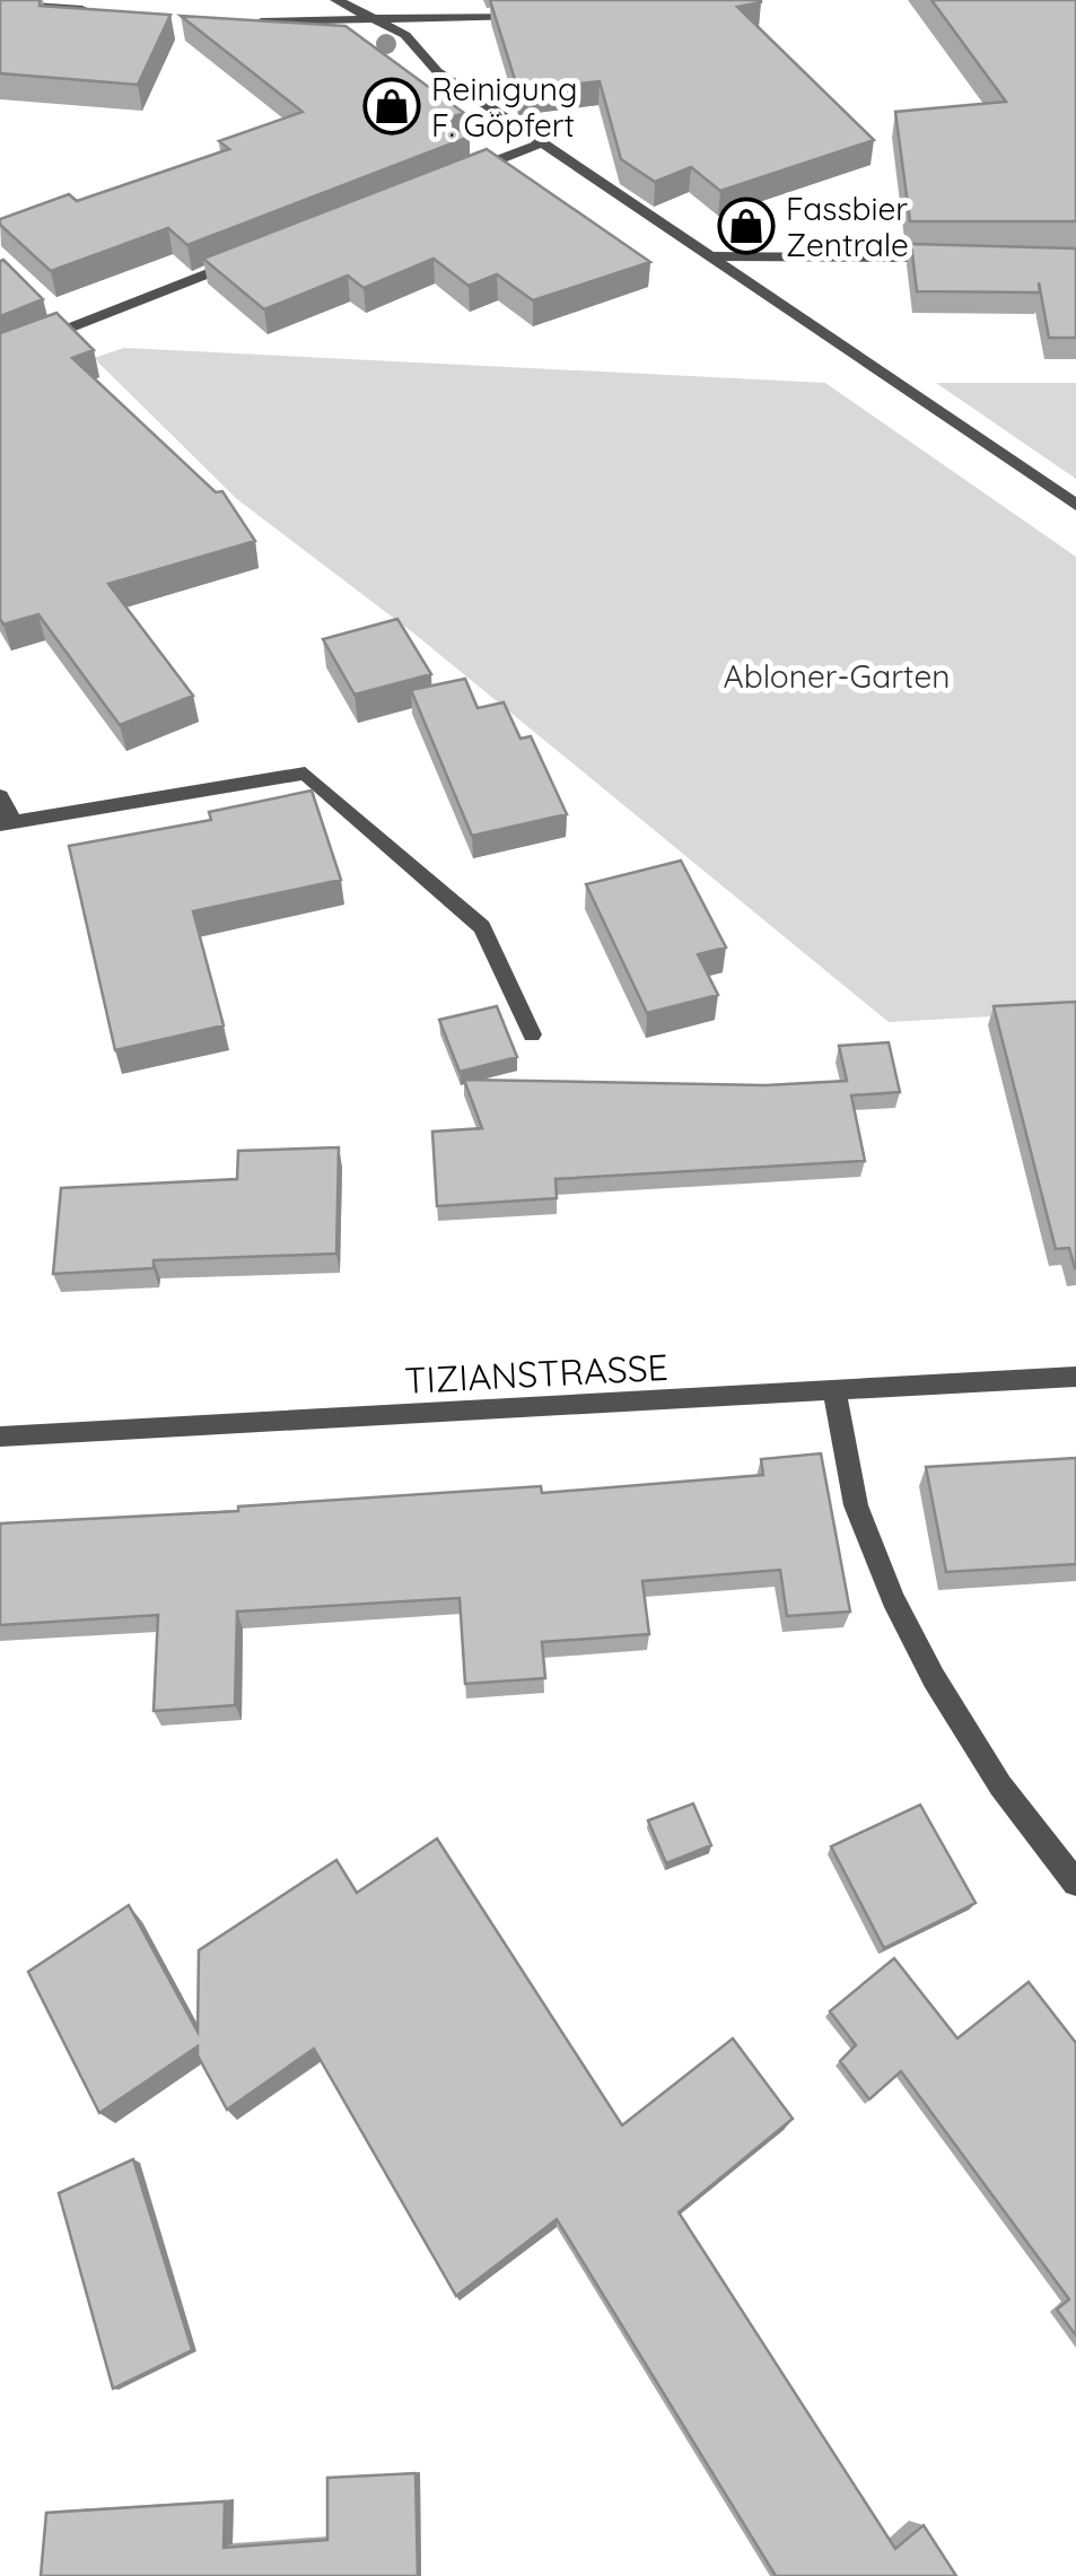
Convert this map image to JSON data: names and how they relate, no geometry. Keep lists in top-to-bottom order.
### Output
{
  "streets": {
    "street": ["TIZIANSTRASSE"]
  },
  "parks": ["Abloner-Garten"],
  "places": {
    "shop": ["Reinigung F. Göpfert", "Fassbier Zentrale"]
  }
}
